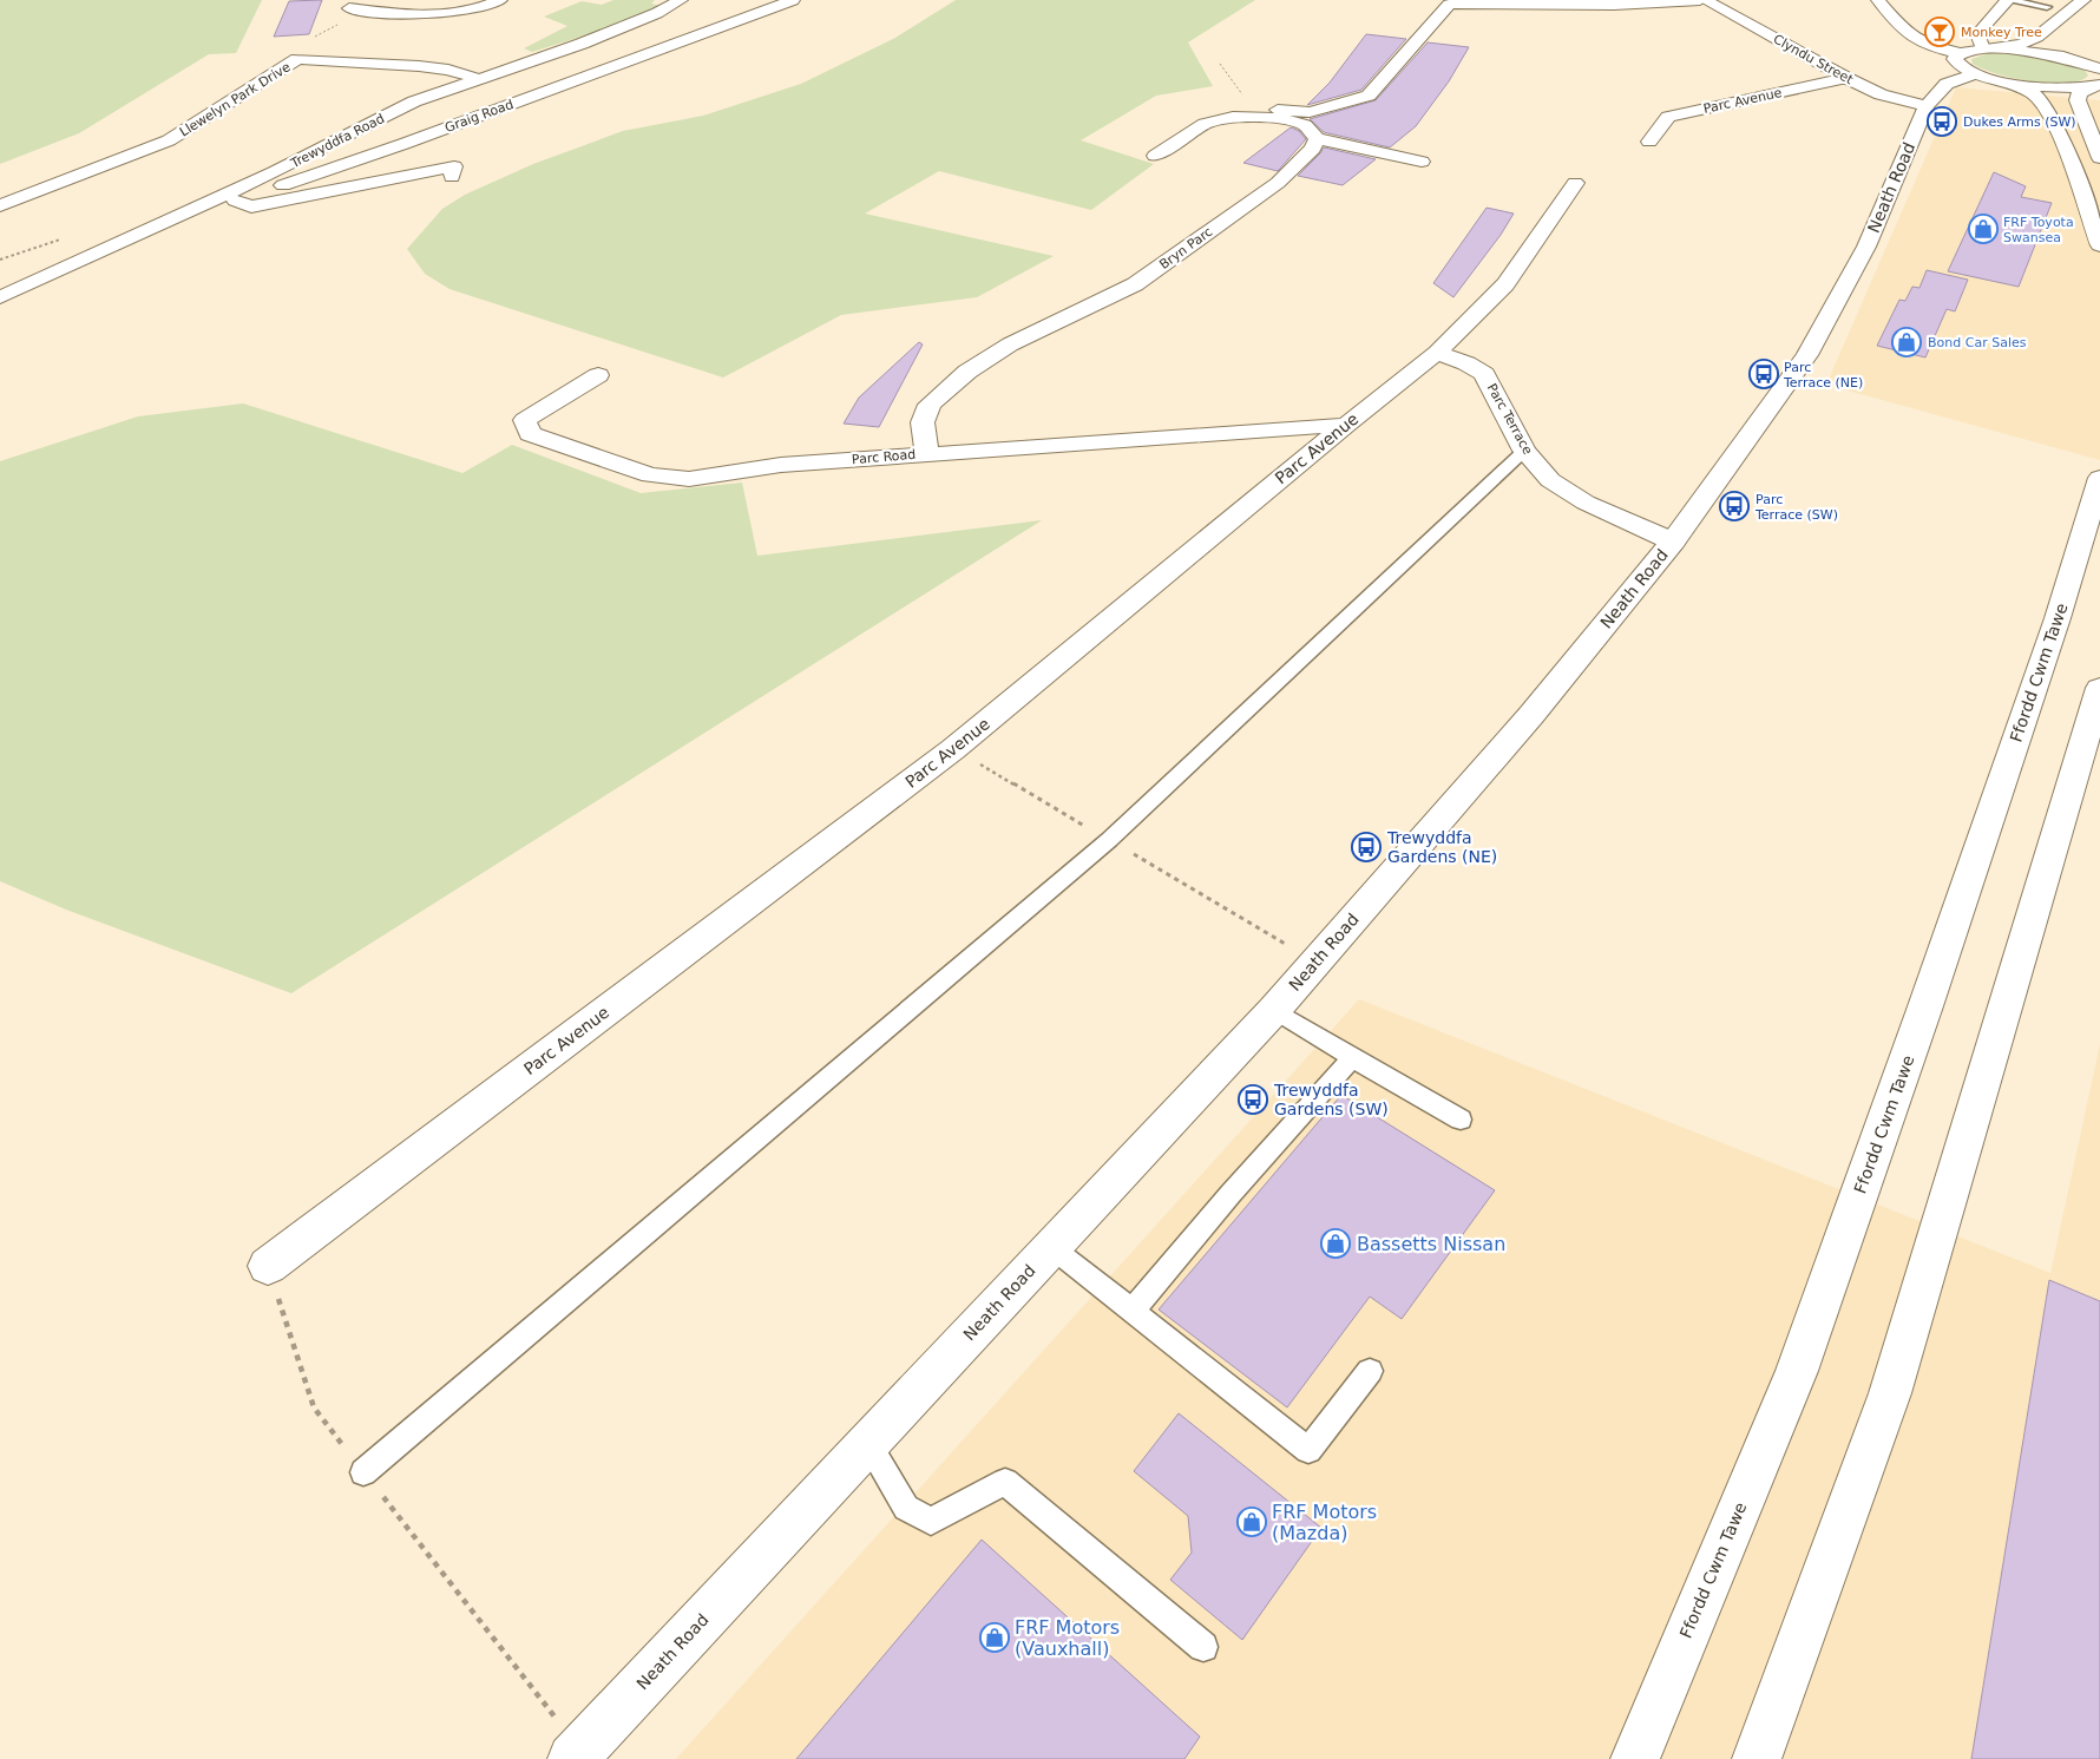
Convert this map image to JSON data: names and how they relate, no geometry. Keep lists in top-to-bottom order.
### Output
{
  "streets": {
    "street": [
      "Clyndu Street",
      "Llewelyn Park Drive",
      "Parc Avenue",
      "Graig Road",
      "Trewyddfa Road",
      "Neath Road",
      "Bryn Parc",
      "Parc Terrace",
      "Parc Road",
      "Ffordd Cwm Tawe"
    ]
  },
  "crossings": [
    ["Clyndu Street", "Parc Avenue"],
    ["Clyndu Street", "Neath Road"],
    ["Llewelyn Park Drive", "Trewyddfa Road"],
    ["Parc Avenue", "Parc Terrace"],
    ["Parc Avenue", "Parc Road"],
    ["Graig Road", "Trewyddfa Road"],
    ["Neath Road", "Parc Terrace"],
    ["Bryn Parc", "Parc Road"]
  ],
  "places": {
    "bar": ["Monkey Tree"],
    "bus stop": [
      "Dukes Arms (SW)",
      "Parc Terrace (NE)",
      "Parc Terrace (SW)",
      "Trewyddfa Gardens (NE)",
      "Trewyddfa Gardens (SW)"
    ],
    "shop": [
      "FRF Toyota Swansea",
      "Bond Car Sales",
      "Bassetts Nissan",
      "FRF Motors (Mazda)",
      "FRF Motors (Vauxhall)"
    ]
  }
}
